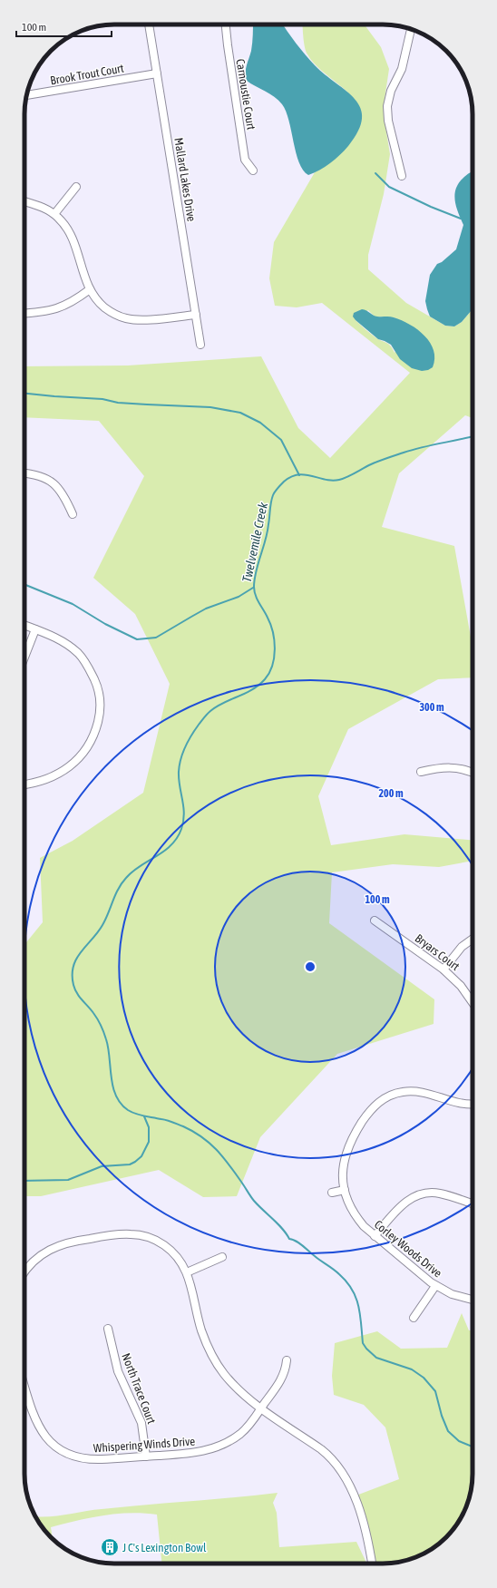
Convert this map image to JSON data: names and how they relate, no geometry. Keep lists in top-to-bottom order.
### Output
{
  "streets": {
    "street": [
      "Brook Trout Court",
      "Carnoustie Court",
      "Mallard Lakes Drive",
      "Bryars Court",
      "Corley Woods Drive",
      "North Trace Court",
      "Whispering Winds Drive"
    ]
  },
  "crossings": [
    ["Brook Trout Court", "Mallard Lakes Drive"],
    ["North Trace Court", "Whispering Winds Drive"]
  ],
  "water": ["Twelvemile Creek"],
  "places": {
    "building": ["J C's Lexington Bowl"]
  },
  "scale_bar": "100 m",
  "rings": ["300 m", "200 m", "100 m"]
}
